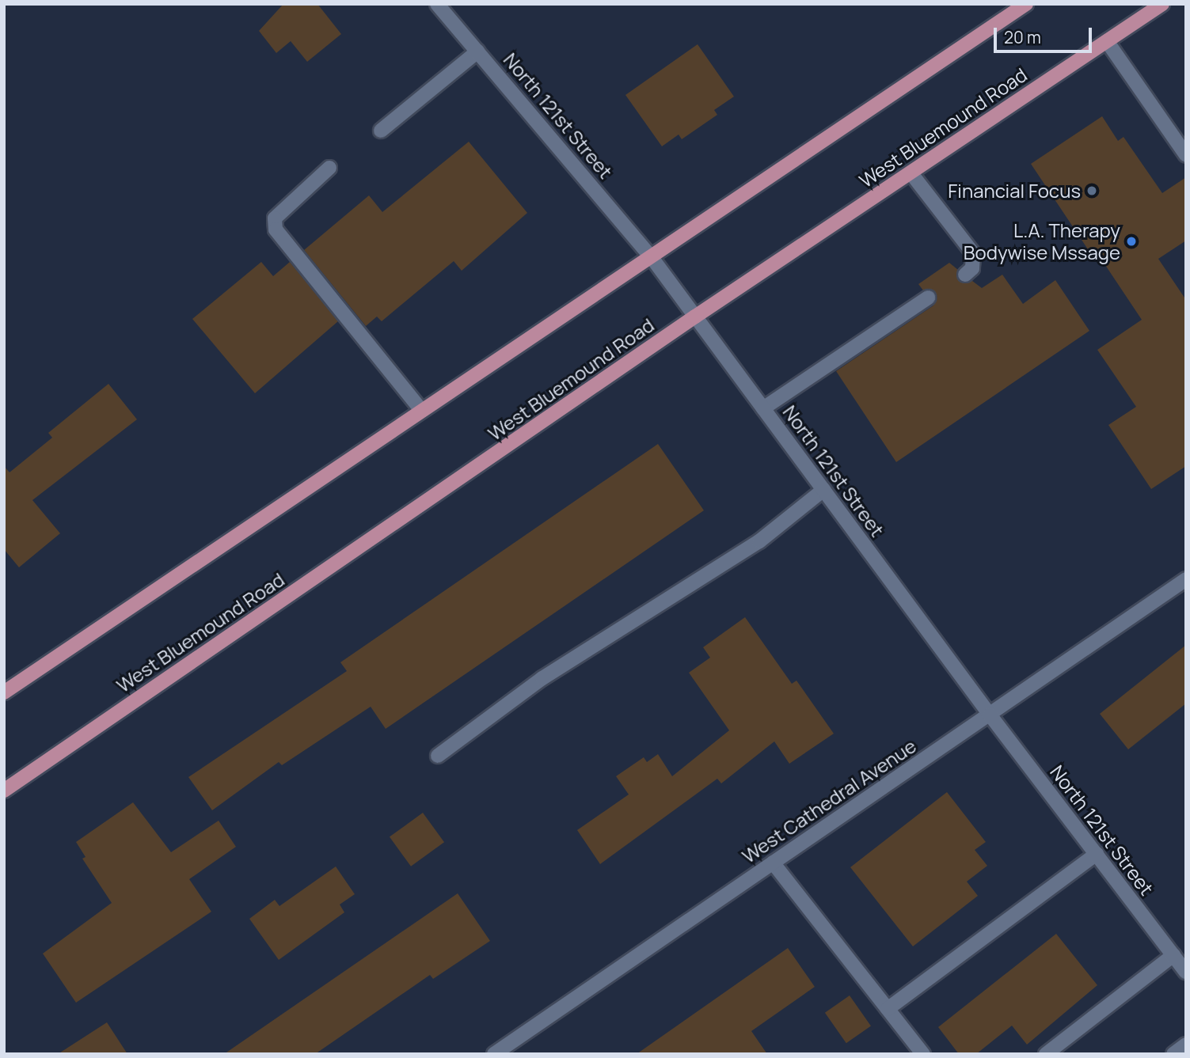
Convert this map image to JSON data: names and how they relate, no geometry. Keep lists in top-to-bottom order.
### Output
{
  "streets": {
    "main road": ["West Bluemound Road"],
    "street": ["North 121st Street", "West Cathedral Avenue"]
  },
  "crossings": [
    ["North 121st Street", "West Bluemound Road"],
    ["North 121st Street", "West Cathedral Avenue"]
  ],
  "places": ["Financial Focus", "L.A. Therapy Bodywise Mssage"],
  "scale_bar": "20 m"
}
